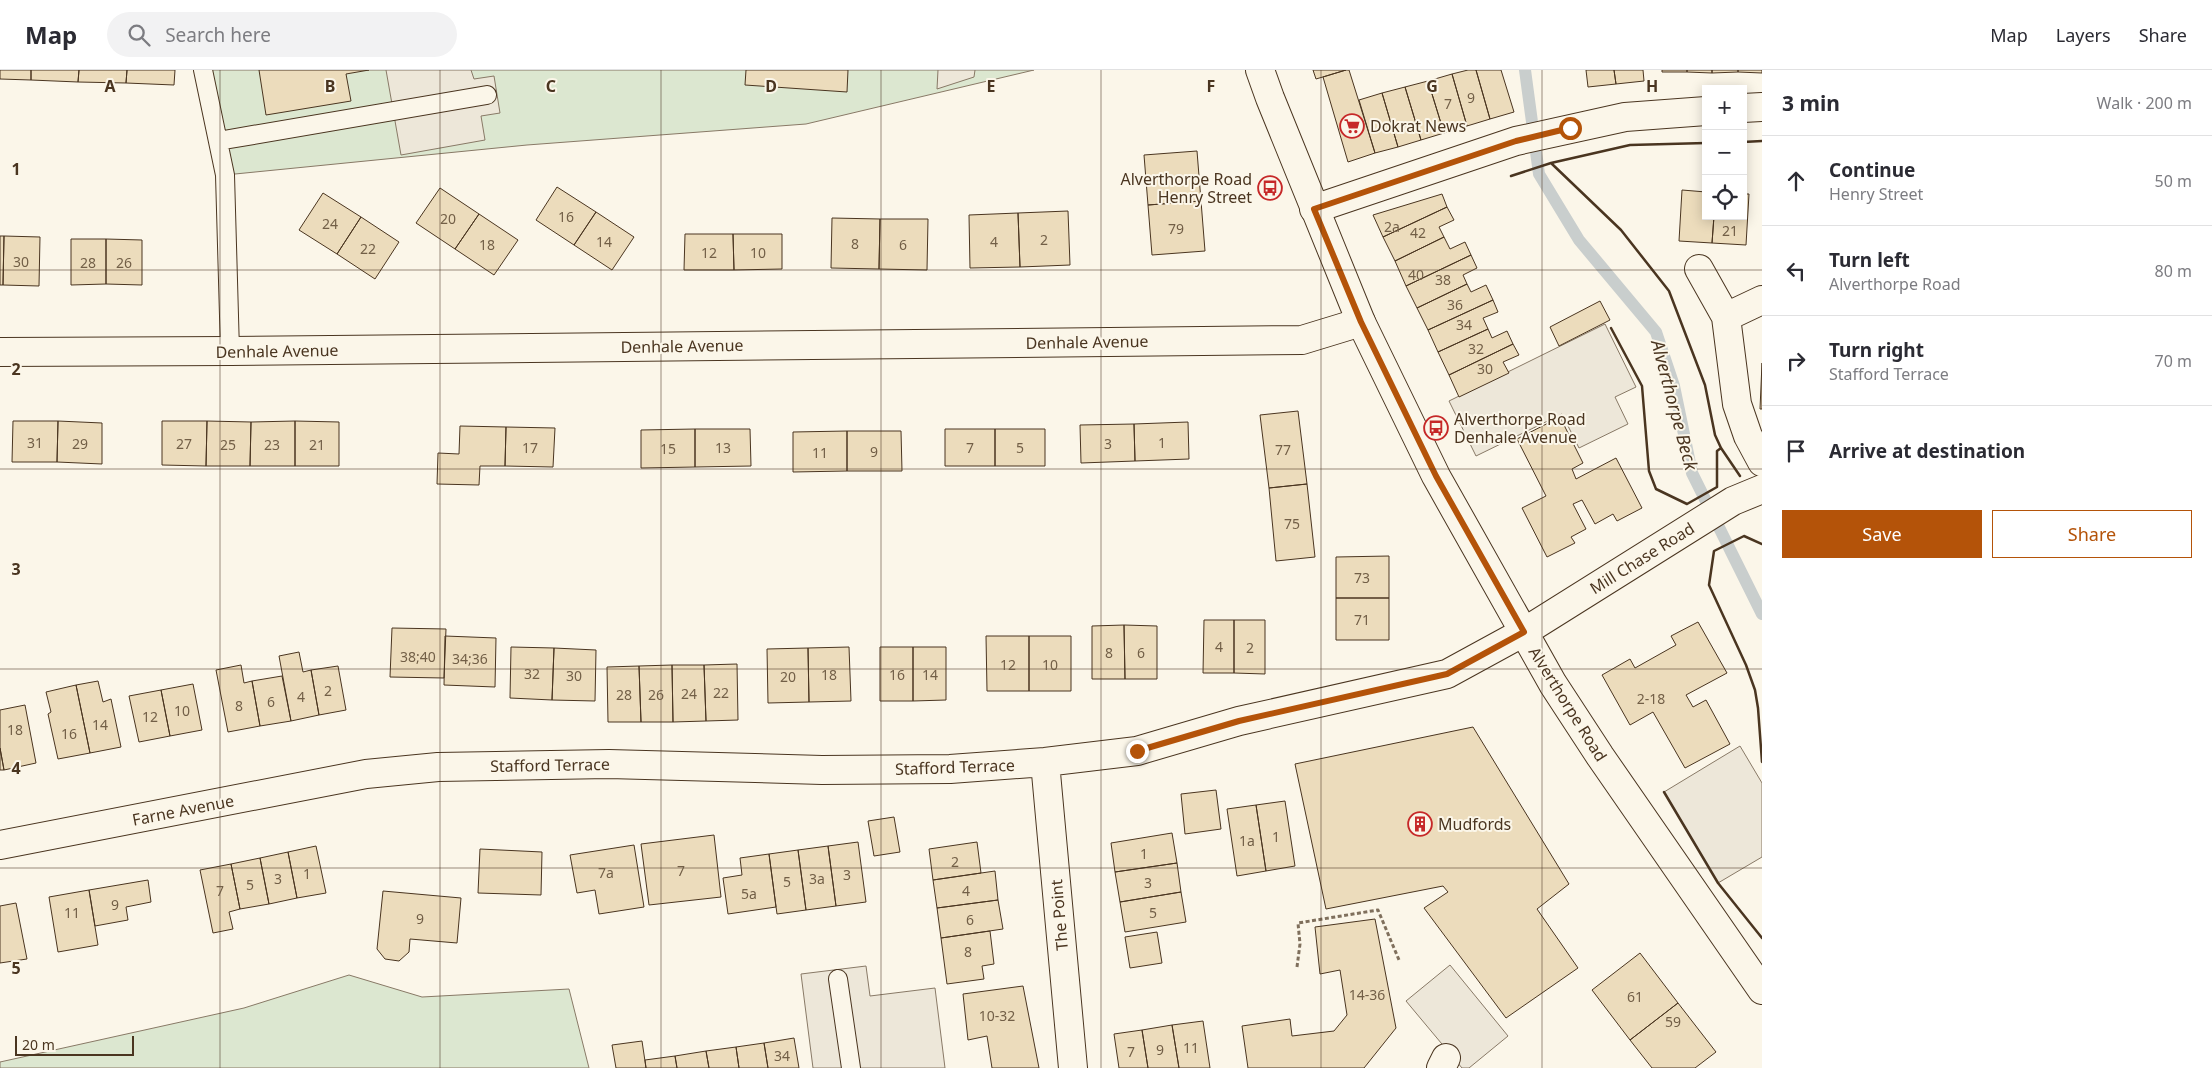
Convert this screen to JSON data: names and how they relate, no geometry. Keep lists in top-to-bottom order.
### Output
{
  "streets": {
    "street": [
      "Denhale Avenue",
      "Mill Chase Road",
      "Alverthorpe Road",
      "Stafford Terrace",
      "Farne Avenue",
      "The Point"
    ]
  },
  "crossings": [
    ["Denhale Avenue", "Alverthorpe Road"],
    ["Mill Chase Road", "Alverthorpe Road"],
    ["Mill Chase Road", "Stafford Terrace"],
    ["Alverthorpe Road", "Stafford Terrace"],
    ["Stafford Terrace", "Farne Avenue"],
    ["Stafford Terrace", "The Point"]
  ],
  "water": ["Alverthorpe Beck"],
  "places": {
    "supermarket": ["Dokrat News"],
    "bus stop": ["Alverthorpe Road Henry Street", "Alverthorpe Road Denhale Avenue"],
    "building": ["Mudfords"]
  },
  "house_numbers": [
    "9",
    "7",
    "16",
    "20",
    "24",
    "2a",
    "79",
    "21",
    "42",
    "2",
    "14",
    "4",
    "8",
    "18",
    "6",
    "22",
    "12",
    "10",
    "30",
    "28",
    "26",
    "40",
    "38",
    "36",
    "34",
    "32",
    "30",
    "31",
    "1",
    "29",
    "27",
    "3",
    "25",
    "23",
    "21",
    "17",
    "13",
    "7",
    "5",
    "15",
    "77",
    "9",
    "11",
    "75",
    "73",
    "71",
    "4",
    "2",
    "8",
    "6",
    "38;40",
    "34;36",
    "12",
    "10",
    "32",
    "18",
    "16",
    "14",
    "30",
    "20",
    "2",
    "22",
    "24",
    "28",
    "26",
    "4",
    "2-18",
    "6",
    "8",
    "10",
    "12",
    "14",
    "18",
    "16",
    "1",
    "1a",
    "1",
    "2",
    "7",
    "7a",
    "1",
    "3",
    "3",
    "3a",
    "5",
    "3",
    "5",
    "7",
    "4",
    "5a",
    "9",
    "11",
    "5",
    "9",
    "6",
    "8",
    "14-36",
    "61",
    "10-32",
    "59",
    "11",
    "9",
    "7",
    "34"
  ],
  "scale_bar": "20 m",
  "page": {
    "header": "Map",
    "search": "Search here",
    "nav": ["Map", "Layers", "Share"],
    "heading": ["3 min", "Walk · 200 m"],
    "map_buttons": ["+", "−"],
    "list": [
      ["Continue", "Henry Street", "50 m"],
      ["Turn left", "Alverthorpe Road", "80 m"],
      ["Turn right", "Stafford Terrace", "70 m"],
      "Arrive at destination"
    ],
    "buttons": ["Save", "Share"],
    "scale": "20 m"
  },
  "grid": {
    "columns": [
      "A",
      "B",
      "C",
      "D",
      "E",
      "F",
      "G",
      "H"
    ],
    "rows": [
      "1",
      "2",
      "3",
      "4",
      "5"
    ]
  }
}
